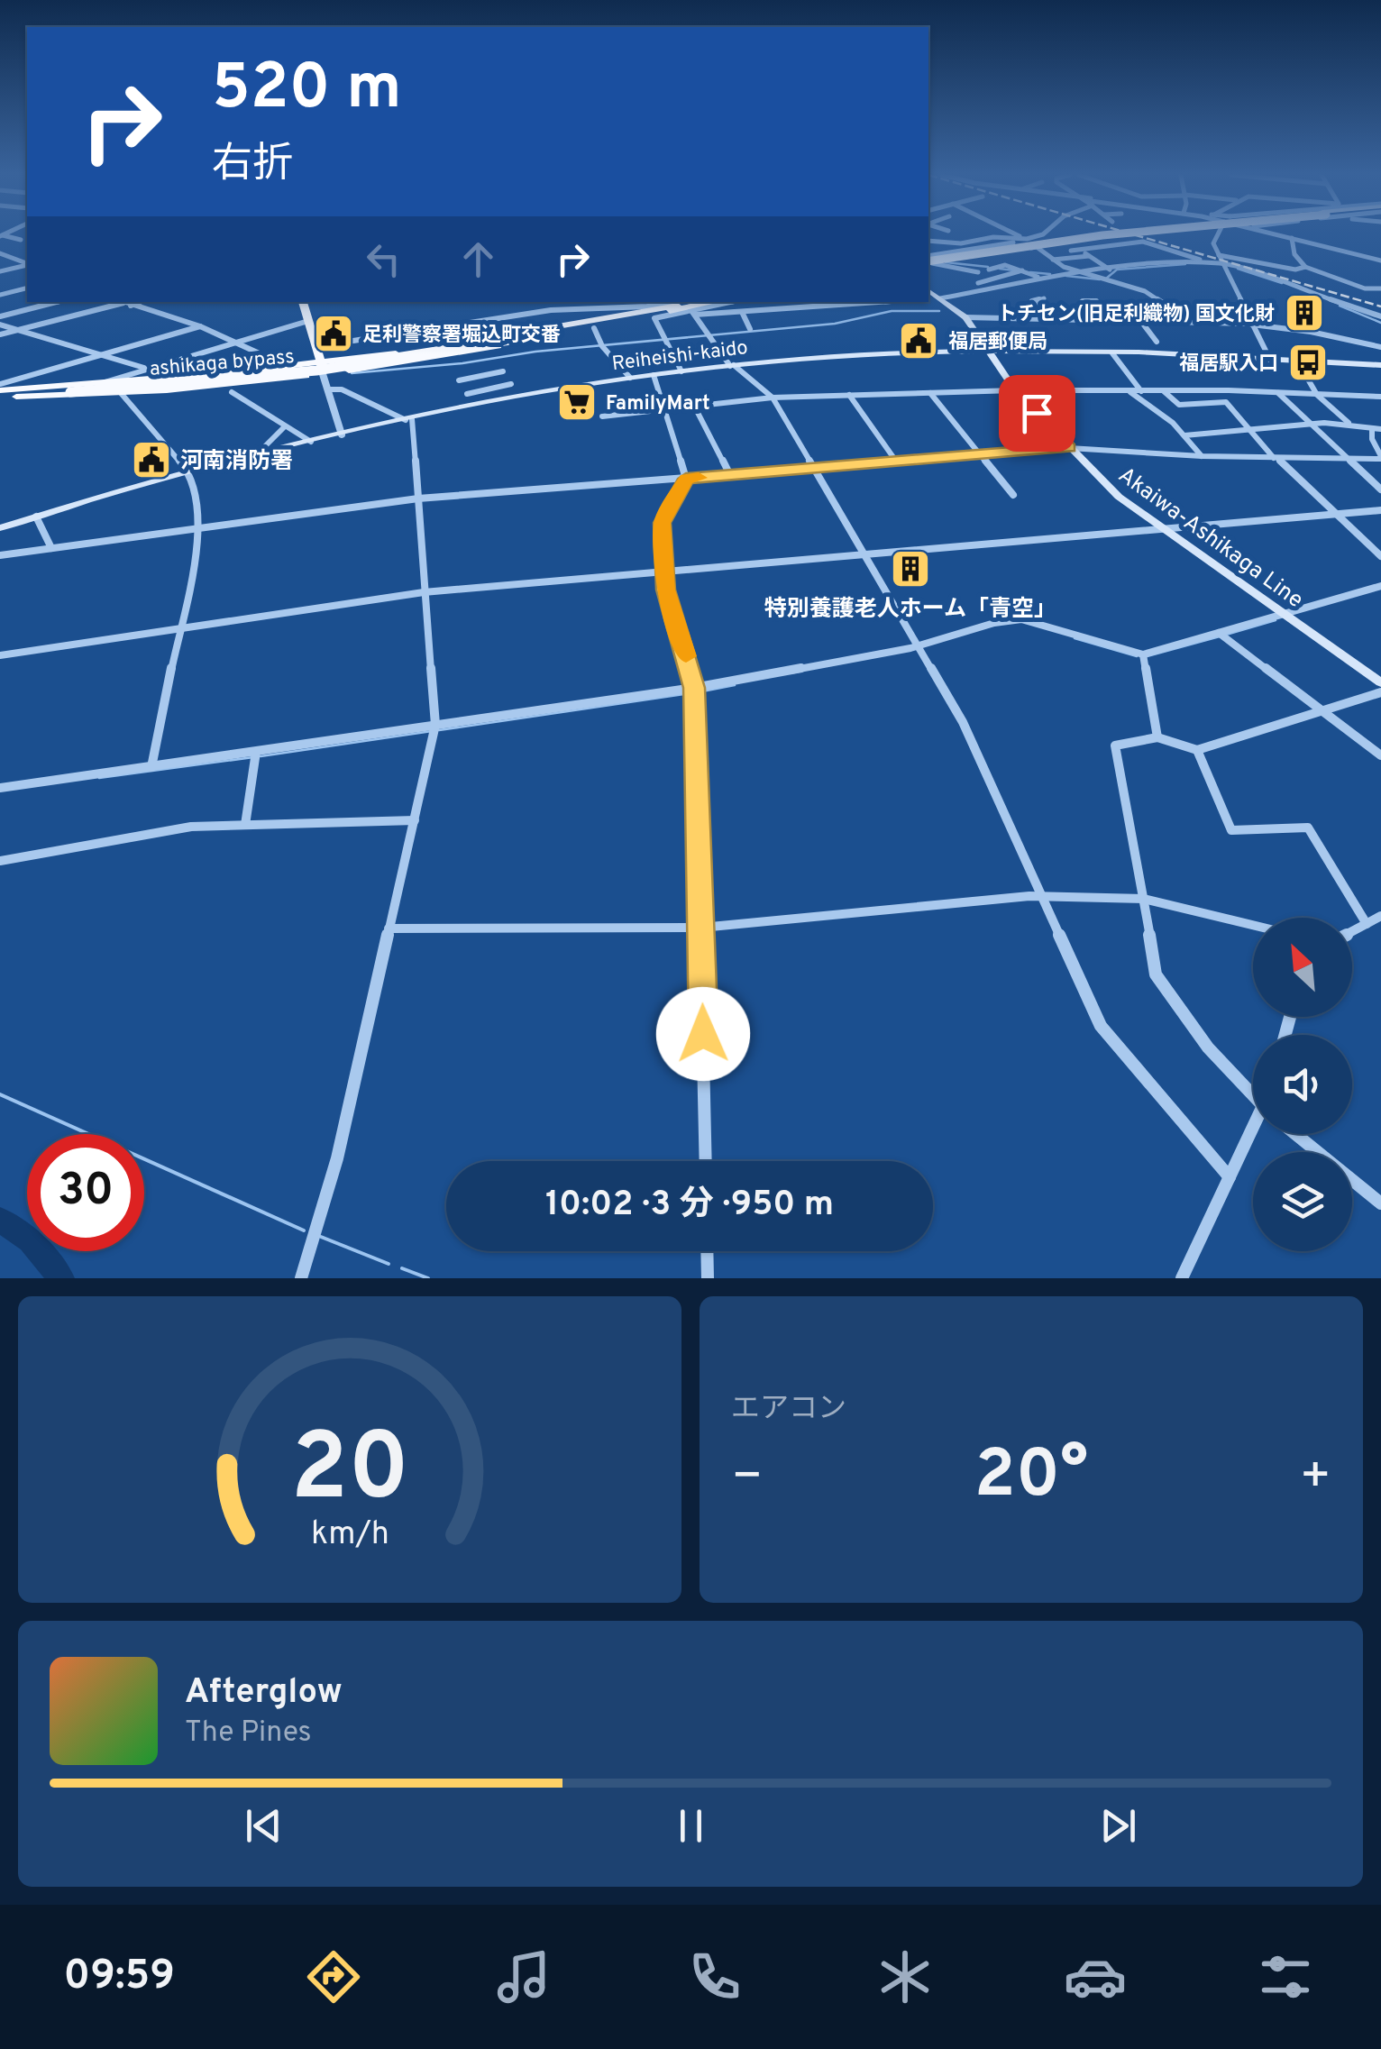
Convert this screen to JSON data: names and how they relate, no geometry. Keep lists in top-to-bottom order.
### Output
{
  "streets": {
    "highway": ["ashikaga bypass"],
    "main road": ["Reiheishi-kaido", "Akaiwa-Ashikaga Line"]
  },
  "crossings": [
    ["Reiheishi-kaido", "Akaiwa-Ashikaga Line"]
  ],
  "places": {
    "building": ["トチセン(旧足利織物) 国文化財", "特別養護老人ホーム「青空」"],
    "public building": ["足利警察署堀込町交番", "福居郵便局", "河南消防署"],
    "bus stop": ["福居駅入口"],
    "supermarket": ["FamilyMart"]
  },
  "north": "top left",
  "page": {
    "turn": ["520 m", "右折"],
    "limit": "30",
    "trip": "10:02 · 3 分 · 950 m",
    "tile": "エアコン",
    "heat": ["−", "20°", "+"],
    "song": ["Afterglow", "The Pines"],
    "tabs": "09:59",
    "gauge": ["20", "km/h"]
  }
}
